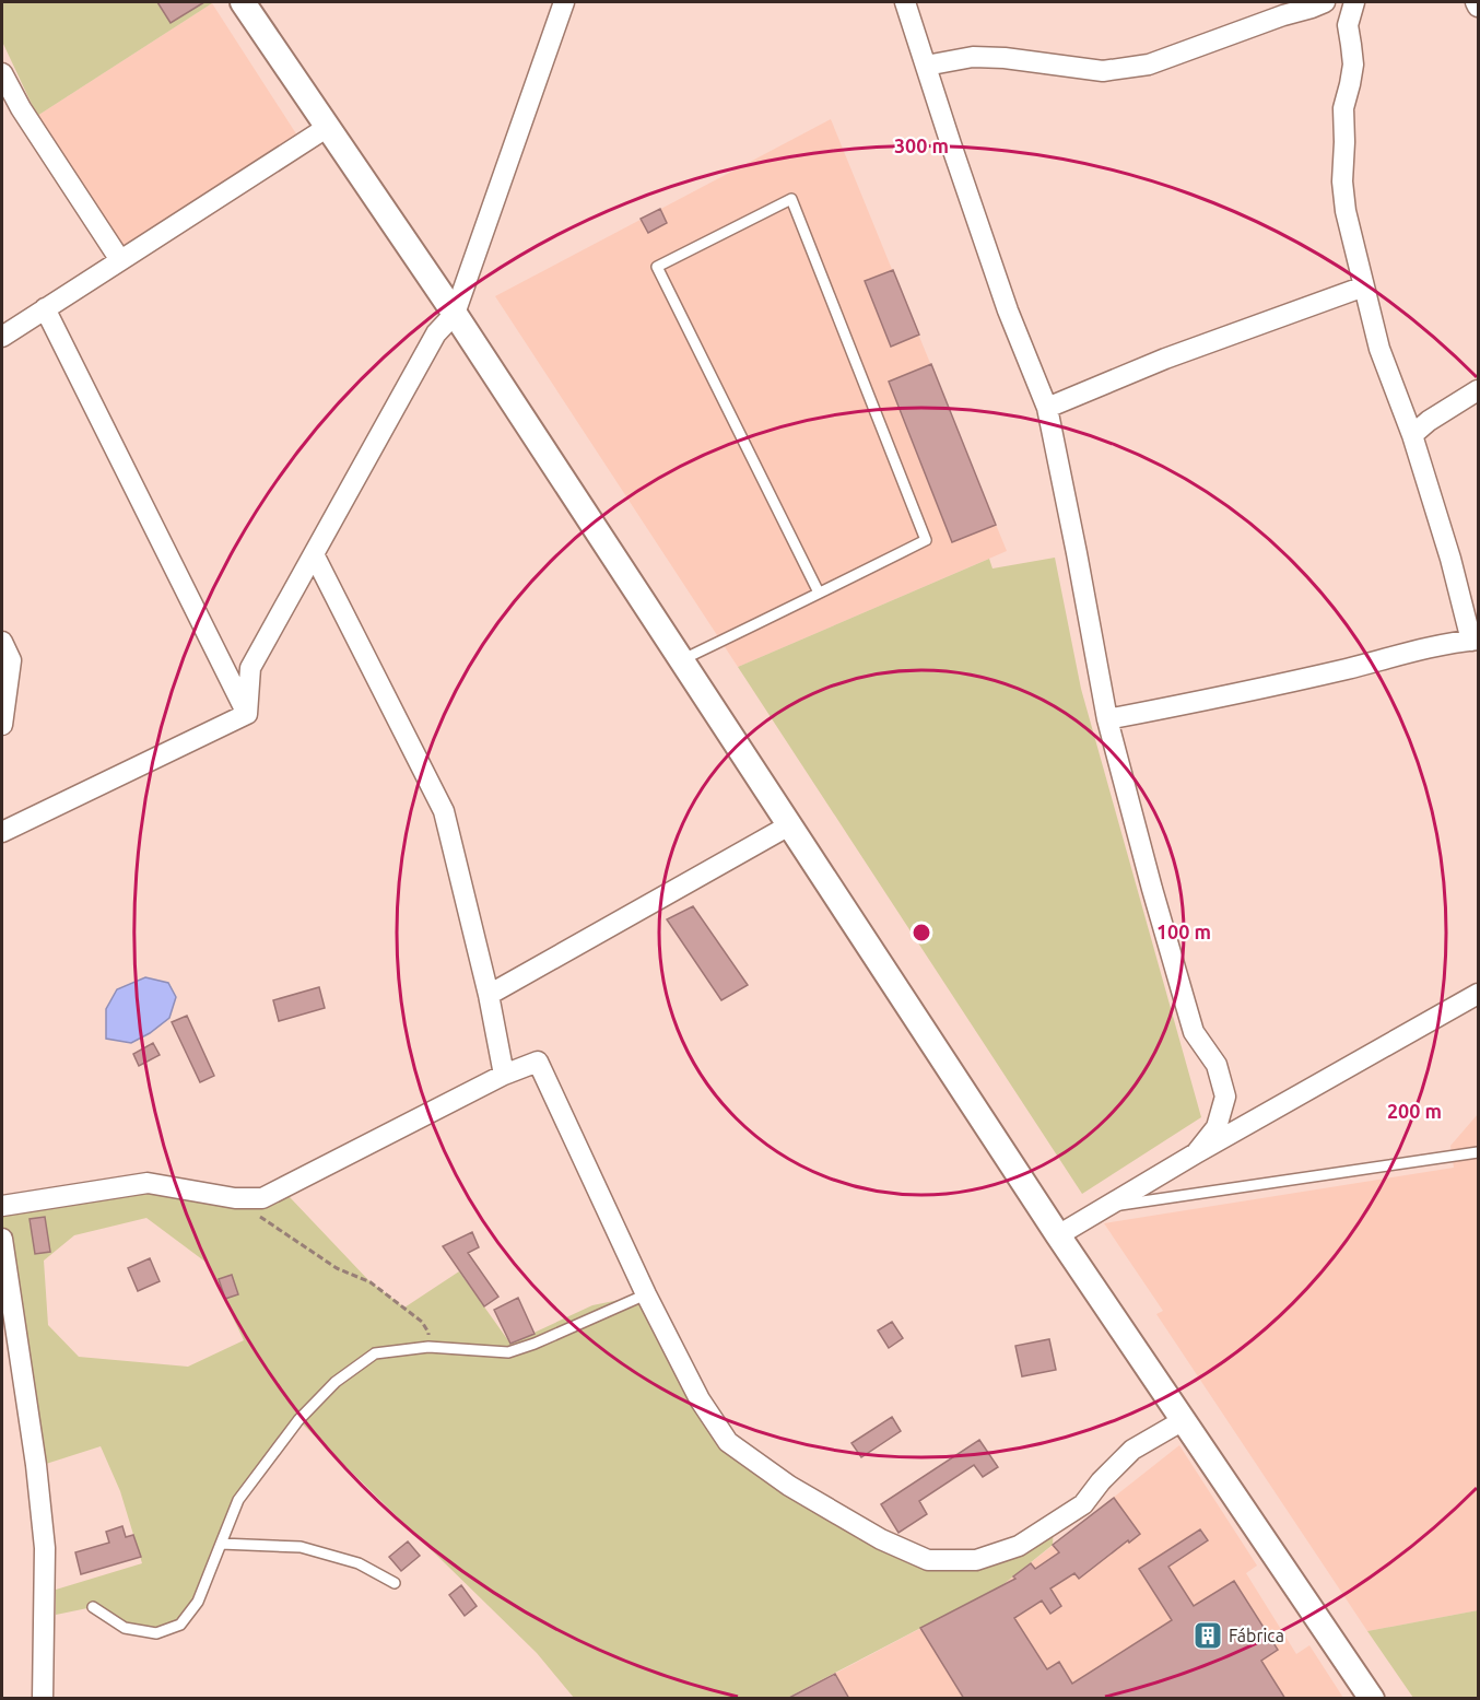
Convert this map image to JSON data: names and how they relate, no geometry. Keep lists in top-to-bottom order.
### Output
{
  "places": {
    "building": ["Fábrica"]
  },
  "rings": ["300 m", "100 m", "200 m"]
}
